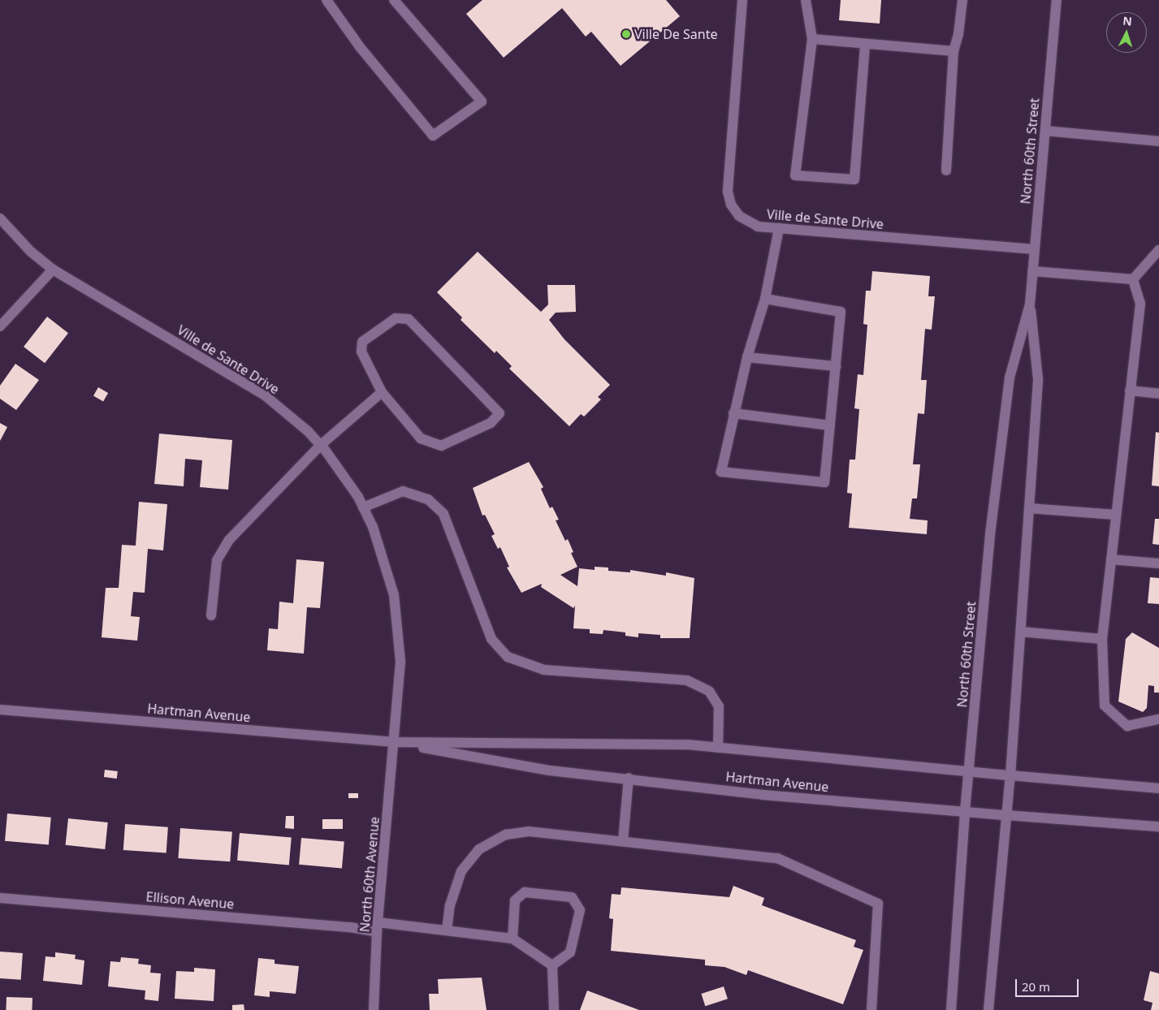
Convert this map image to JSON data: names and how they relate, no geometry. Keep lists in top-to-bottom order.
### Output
{
  "streets": {
    "main road": [
      "North 60th Street",
      "Ville de Sante Drive",
      "Hartman Avenue",
      "North 60th Avenue",
      "Ellison Avenue"
    ]
  },
  "crossings": [
    ["North 60th Street", "Ville de Sante Drive"],
    ["North 60th Street", "Hartman Avenue"],
    ["Ville de Sante Drive", "Hartman Avenue"],
    ["Ville de Sante Drive", "North 60th Avenue"],
    ["Hartman Avenue", "North 60th Avenue"],
    ["North 60th Avenue", "Ellison Avenue"]
  ],
  "places": ["Ville De Sante"],
  "scale_bar": "20 m",
  "north": "top"
}
